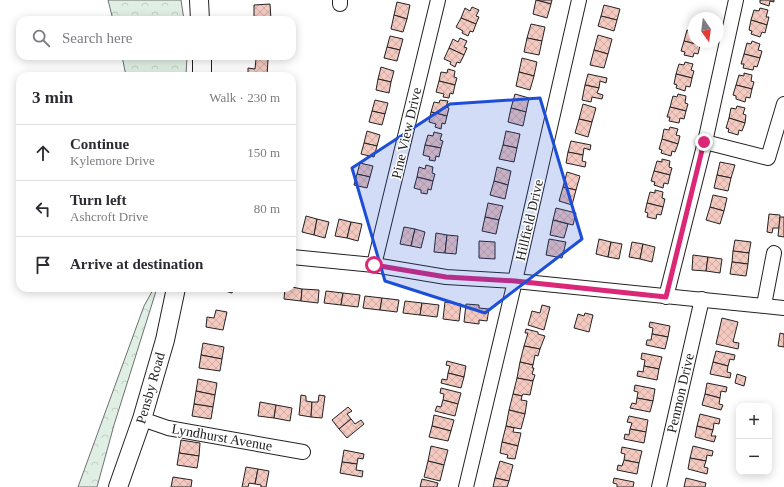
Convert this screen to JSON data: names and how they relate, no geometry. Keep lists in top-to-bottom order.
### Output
{
  "streets": {
    "main road": ["Pensby Road"],
    "street": [
      "Pine View Drive",
      "Hillfield Drive",
      "Penmon Drive",
      "Lyndhurst Avenue"
    ]
  },
  "crossings": [
    ["Pensby Road", "Lyndhurst Avenue"]
  ],
  "north": "bottom",
  "page": {
    "search": "Search here",
    "heading": ["3 min", "Walk · 230 m"],
    "list": [
      ["Continue", "Kylemore Drive", "150 m"],
      ["Turn left", "Ashcroft Drive", "80 m"],
      "Arrive at destination"
    ],
    "map_buttons": ["+", "−"]
  }
}
